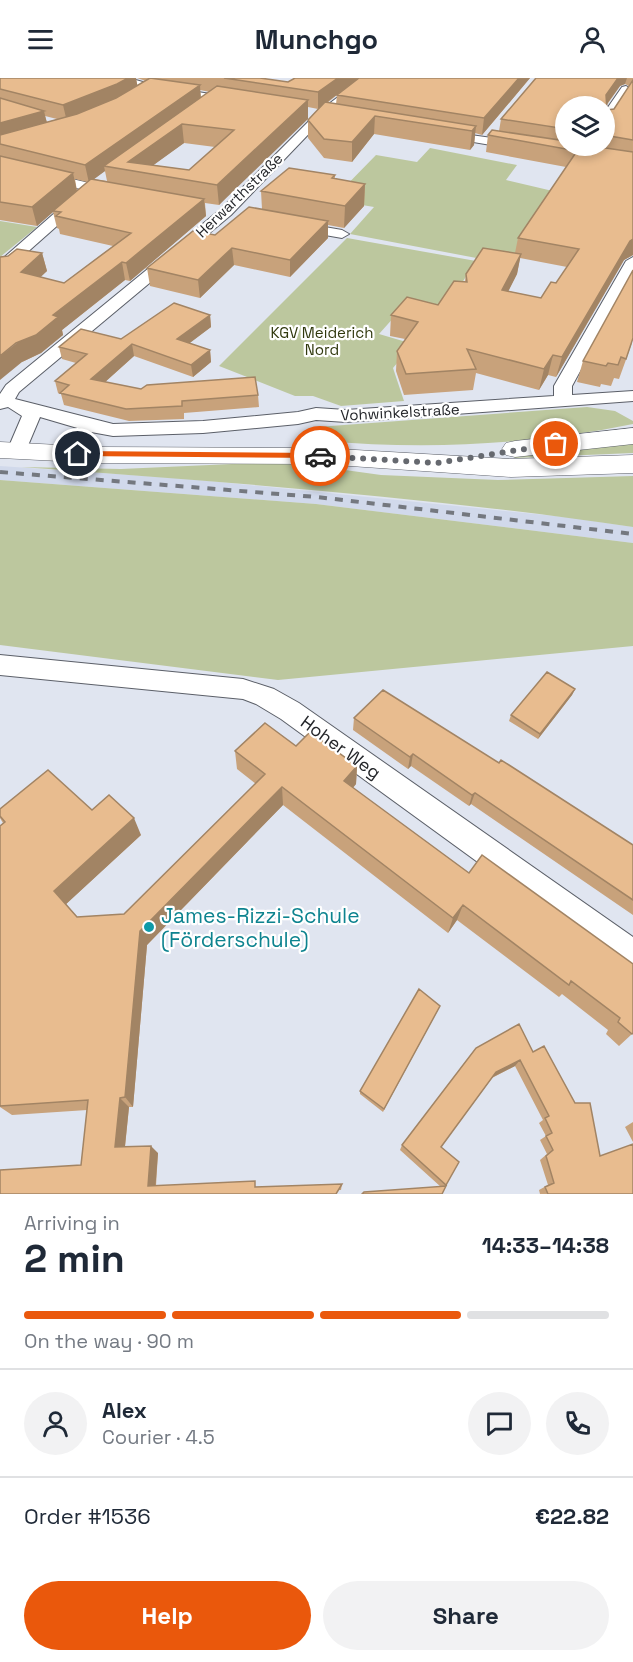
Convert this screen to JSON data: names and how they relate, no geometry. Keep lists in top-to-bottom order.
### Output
{
  "streets": {
    "street": ["Herwarthstraße", "Vohwinkelstraße", "Hoher Weg"]
  },
  "crossings": [
    ["Herwarthstraße", "Vohwinkelstraße"]
  ],
  "parks": ["KGV Meiderich Nord"],
  "places": ["James-Rizzi-Schule (Förderschule)"],
  "page": {
    "header": "Munchgo",
    "heading": ["2 min", "Arriving in", "14:33–14:38"],
    "panel": [
      "Alex",
      "Courier · 4.5",
      "Order #1536",
      "€22.82"
    ],
    "bar": "On the way · 90 m",
    "buttons": ["Help", "Share"]
  }
}
